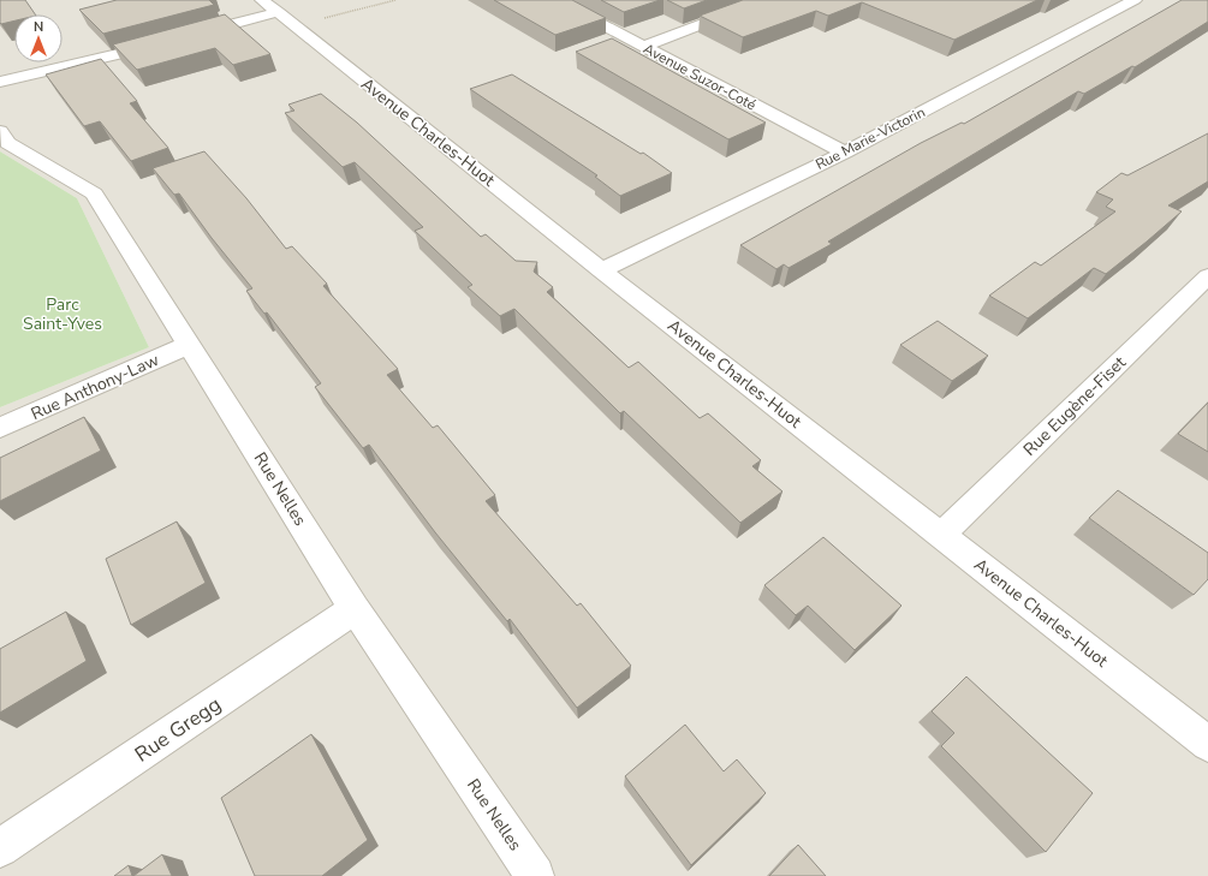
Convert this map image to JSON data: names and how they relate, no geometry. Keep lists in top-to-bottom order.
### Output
{
  "streets": {
    "street": [
      "Avenue Suzor-Coté",
      "Avenue Charles-Huot",
      "Rue Marie-Victorin",
      "Rue Anthony-Law",
      "Rue Eugène-Fiset",
      "Rue Nelles",
      "Rue Gregg"
    ]
  },
  "crossings": [
    ["Avenue Suzor-Coté", "Rue Marie-Victorin"],
    ["Avenue Charles-Huot", "Rue Marie-Victorin"],
    ["Avenue Charles-Huot", "Rue Eugène-Fiset"],
    ["Rue Anthony-Law", "Rue Nelles"],
    ["Rue Nelles", "Rue Gregg"]
  ],
  "parks": ["Parc Saint-Yves"],
  "north": "top"
}
